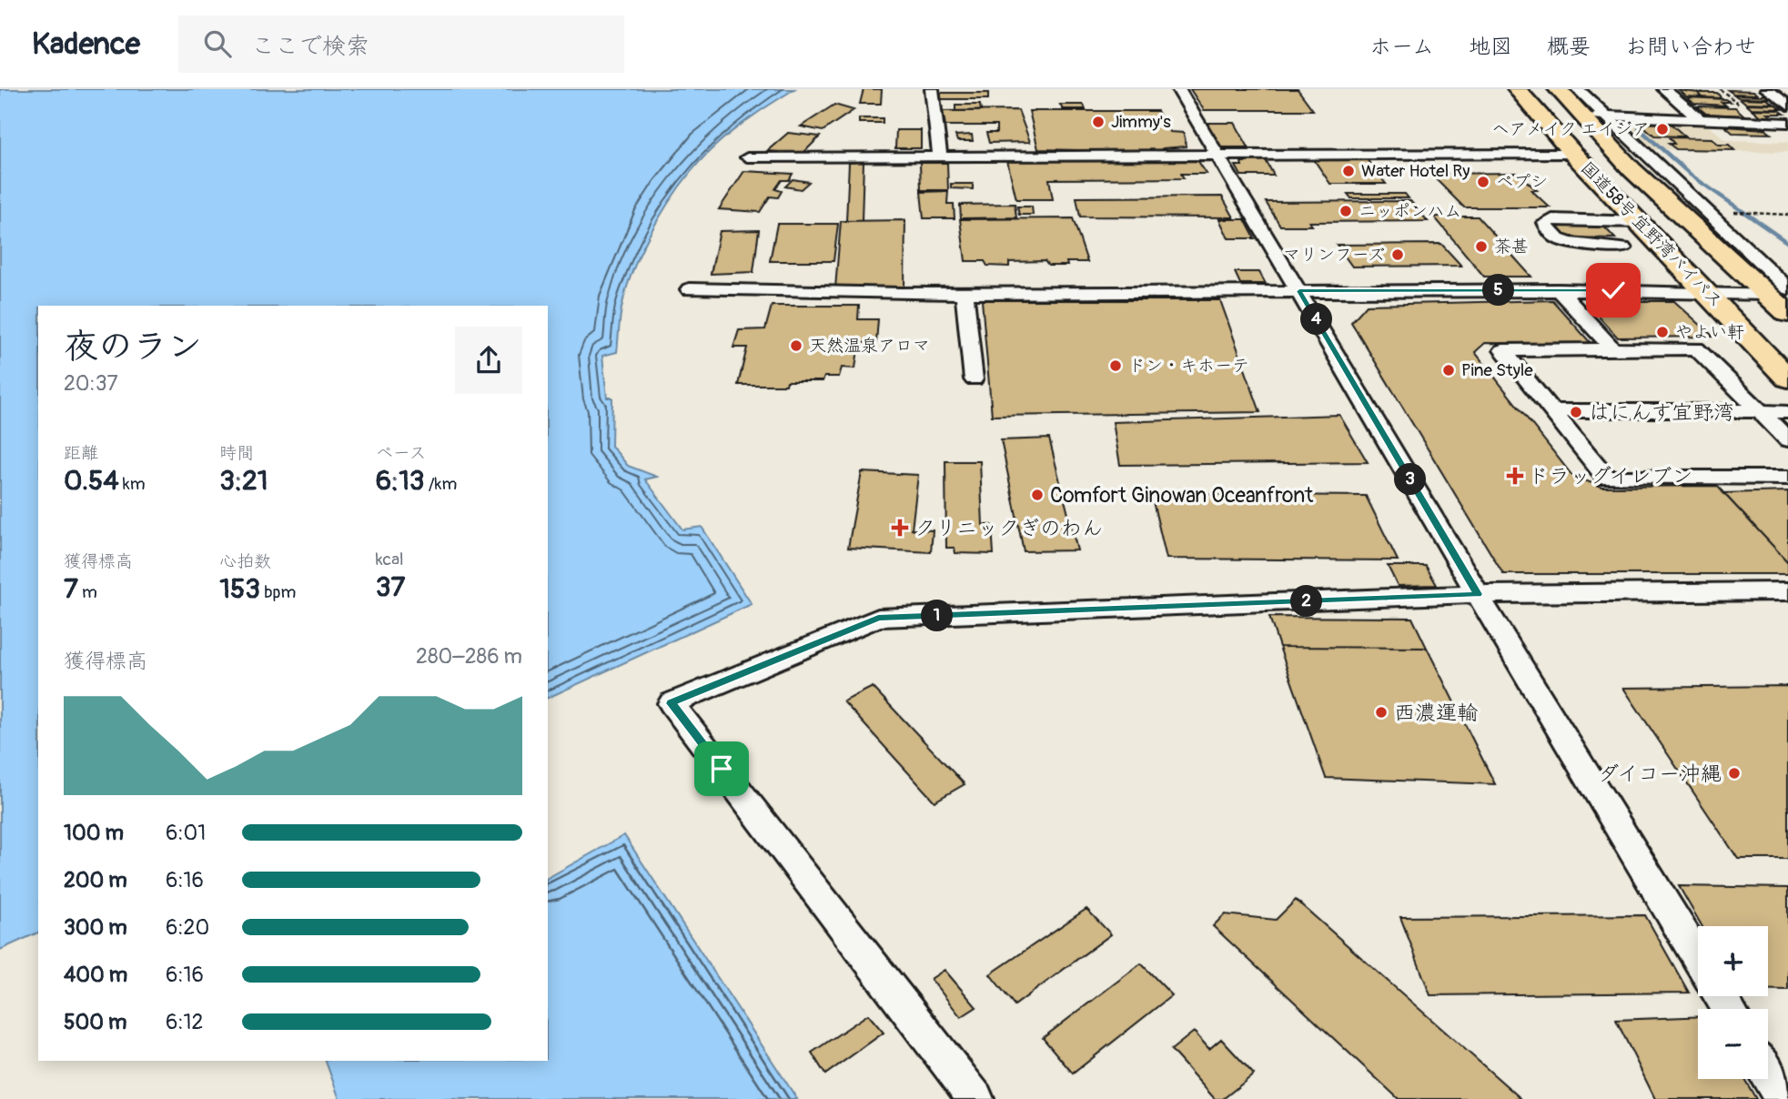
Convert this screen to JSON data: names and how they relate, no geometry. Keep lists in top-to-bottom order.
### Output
{
  "streets": {
    "highway": ["国道58号 宜野湾バイパス"]
  },
  "places": {
    "other": [
      "Jimmy's",
      "ヘアメイク エイジア",
      "Water Hotel Ry",
      "ペプシ",
      "ニッポンハム",
      "茶甚",
      "マリンフーズ",
      "やよい軒",
      "天然温泉アロマ",
      "ドン・キホーテ",
      "Pine Style",
      "はにんす宜野湾",
      "Comfort Ginowan Oceanfront",
      "西濃運輸",
      "ダイコー沖縄"
    ],
    "health": ["ドラッグイレブン", "クリニックぎのわん"]
  },
  "page": {
    "header": "Kadence",
    "search": "ここで検索",
    "nav": [
      "ホーム",
      "地図",
      "概要",
      "お問い合わせ"
    ],
    "pins": [
      "5",
      "4",
      "3",
      "2",
      "1"
    ],
    "heading": ["夜のラン", "20:37"],
    "stats": [
      ["距離", "0.54 km"],
      ["時間", "3:21"],
      ["ペース", "6:13 /km"],
      ["獲得標高", "7 m"],
      ["心拍数", "153 bpm"],
      ["kcal", "37"]
    ],
    "chart": ["獲得標高", "280–286 m"],
    "list": [
      {
        "name": "100 m",
        "note": "6:01"
      },
      {
        "name": "200 m",
        "note": "6:16"
      },
      {
        "name": "300 m",
        "note": "6:20"
      },
      {
        "name": "400 m",
        "note": "6:16"
      },
      {
        "name": "500 m",
        "note": "6:12"
      }
    ],
    "map_buttons": ["+", "−"]
  }
}
